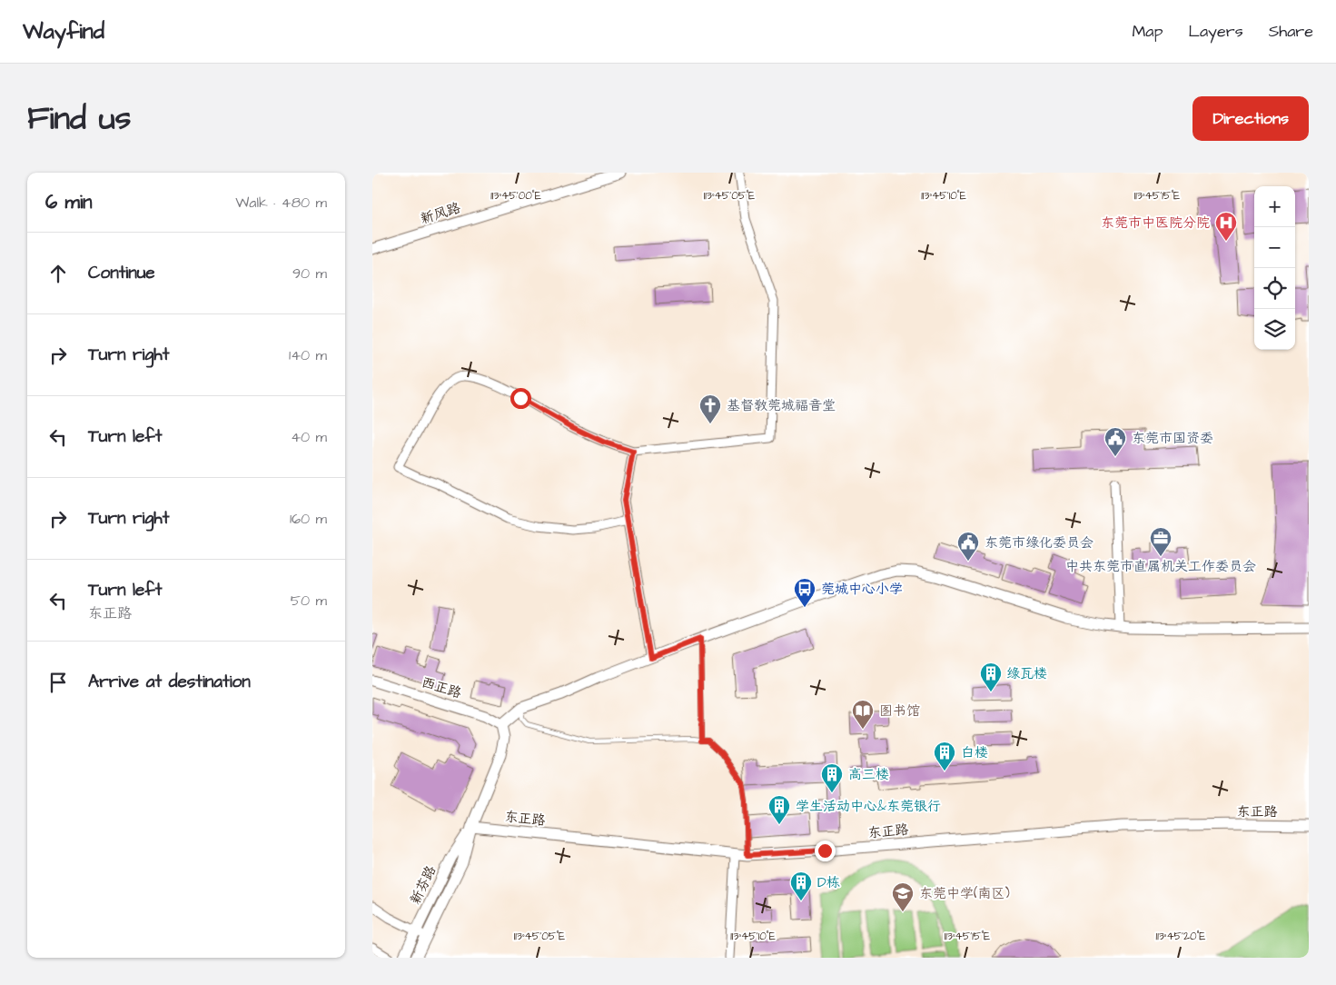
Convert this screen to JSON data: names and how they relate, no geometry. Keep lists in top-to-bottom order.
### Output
{
  "streets": {
    "street": [
      "新风路",
      "西正路",
      "东正路",
      "新芬路"
    ]
  },
  "crossings": [
    ["西正路", "新芬路"],
    ["东正路", "新芬路"]
  ],
  "places": {
    "hospital": ["东莞市中医院分院"],
    "church": ["基督教莞城福音堂"],
    "public building": ["东莞市国资委", "东莞市绿化委员会"],
    "office": ["中共东莞市直属机关工作委员会"],
    "bus stop": ["莞城中心小学"],
    "building": [
      "绿瓦楼",
      "白楼",
      "高三楼",
      "学生活动中心&东莞银行",
      "D栋"
    ],
    "library": ["图书馆"],
    "school or university": ["东莞中学(南区)"]
  },
  "page": {
    "header": "Wayfind",
    "nav": ["Map", "Layers", "Share"],
    "title": "Find us",
    "buttons": "Directions",
    "heading": ["6 min", "Walk · 480 m"],
    "map_buttons": ["+", "−"],
    "list": [
      ["Continue", "90 m"],
      ["Turn right", "140 m"],
      ["Turn left", "40 m"],
      ["Turn right", "160 m"],
      ["Turn left", "东正路", "50 m"],
      "Arrive at destination"
    ]
  },
  "coordinates": [
    "113°45'00\"E",
    "113°45'05\"E",
    "113°45'10\"E",
    "113°45'15\"E",
    "113°45'20\"E"
  ]
}
